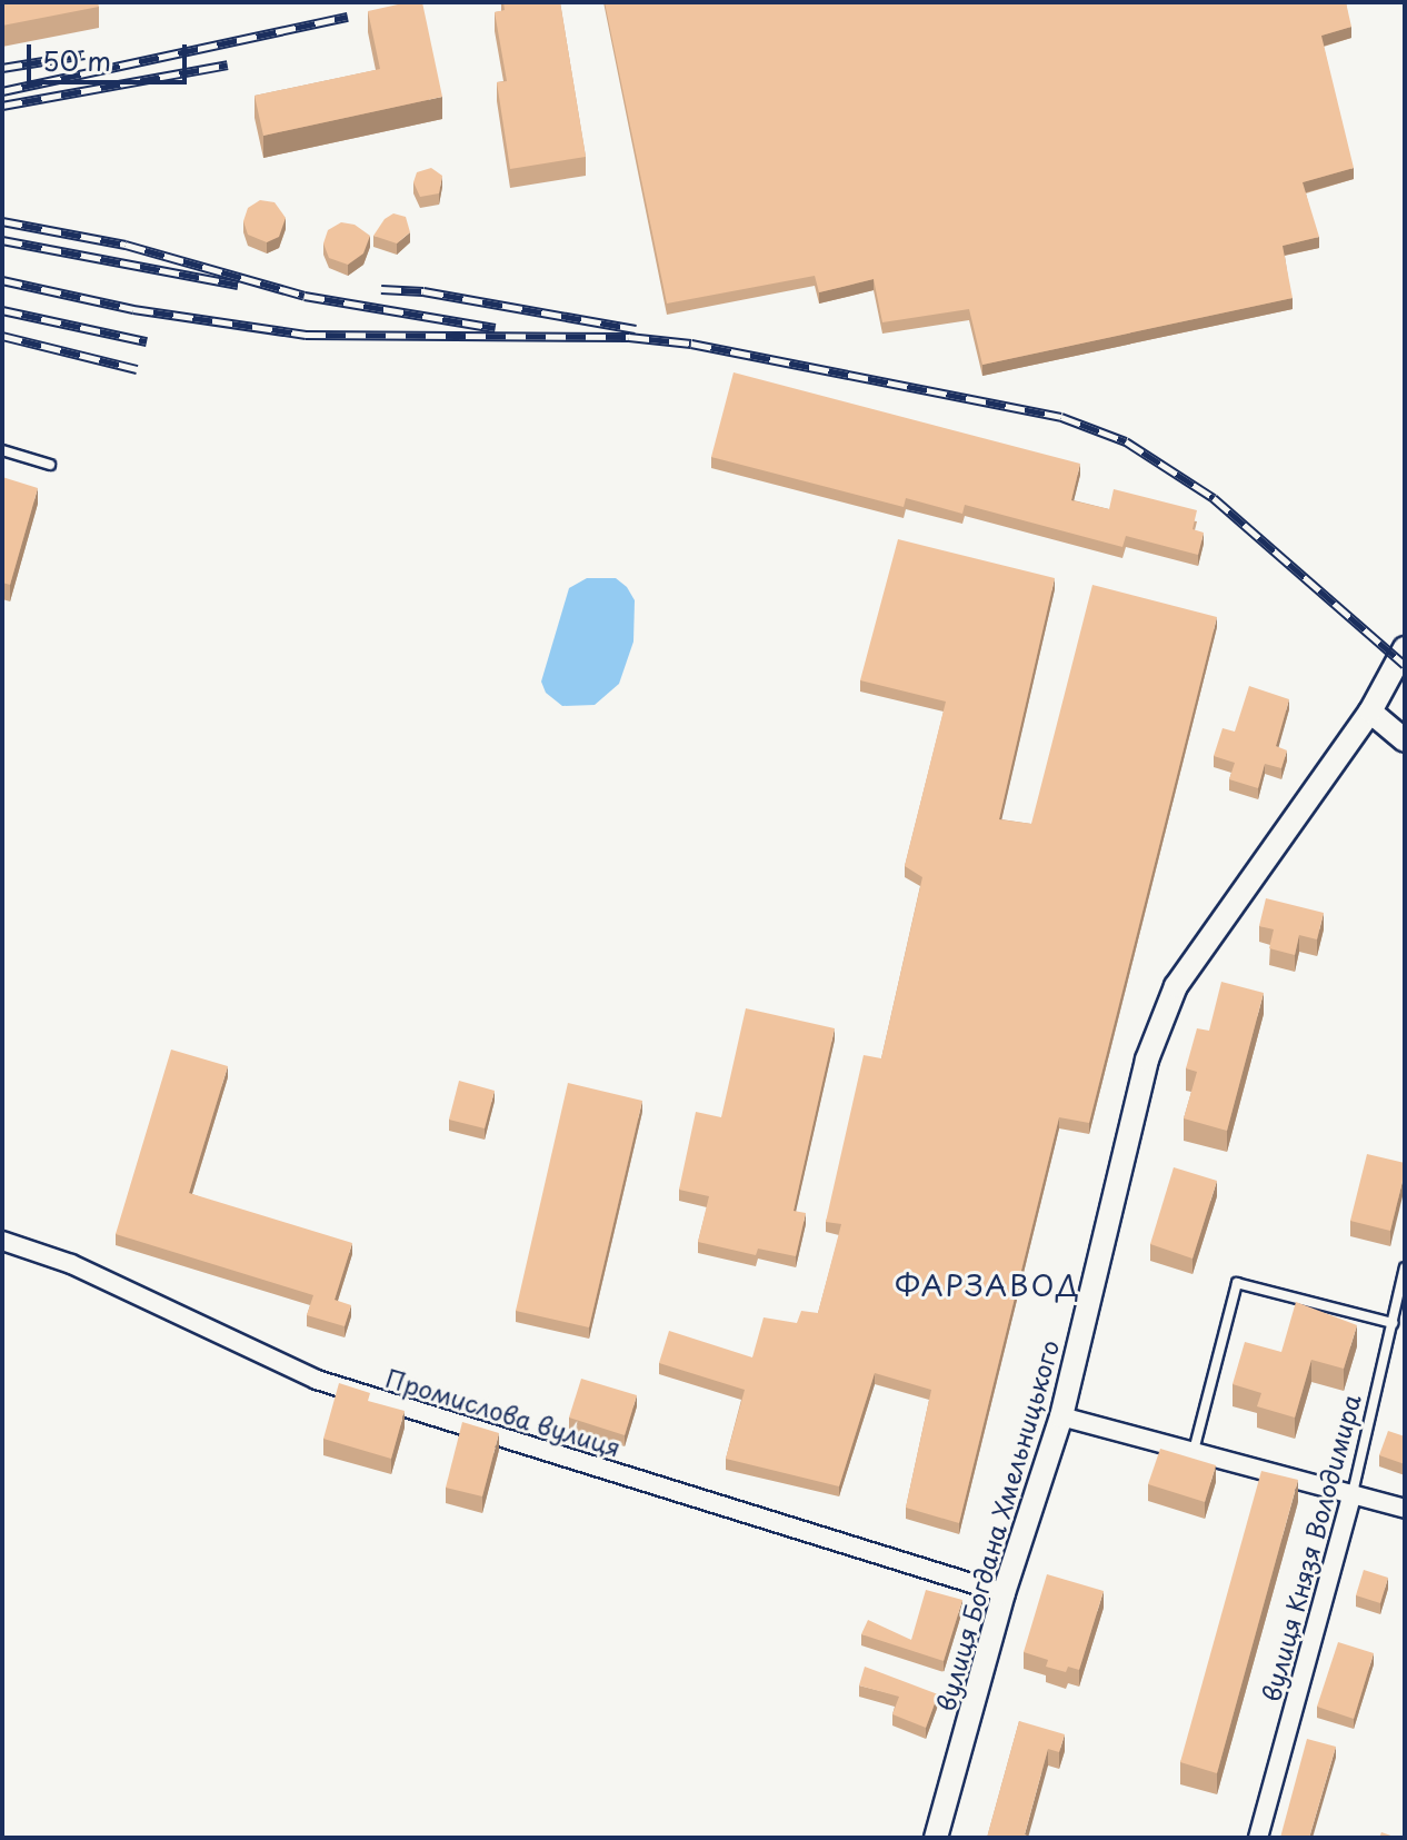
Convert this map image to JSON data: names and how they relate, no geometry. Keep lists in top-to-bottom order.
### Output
{
  "streets": {
    "street": ["Промислова вулиця", "вулиця Богдана Хмельницького", "вулиця Князя Володимира"]
  },
  "crossings": [
    ["Промислова вулиця", "вулиця Богдана Хмельницького"]
  ],
  "districts": ["ФАРЗАВОД"],
  "scale_bar": "50 m"
}
